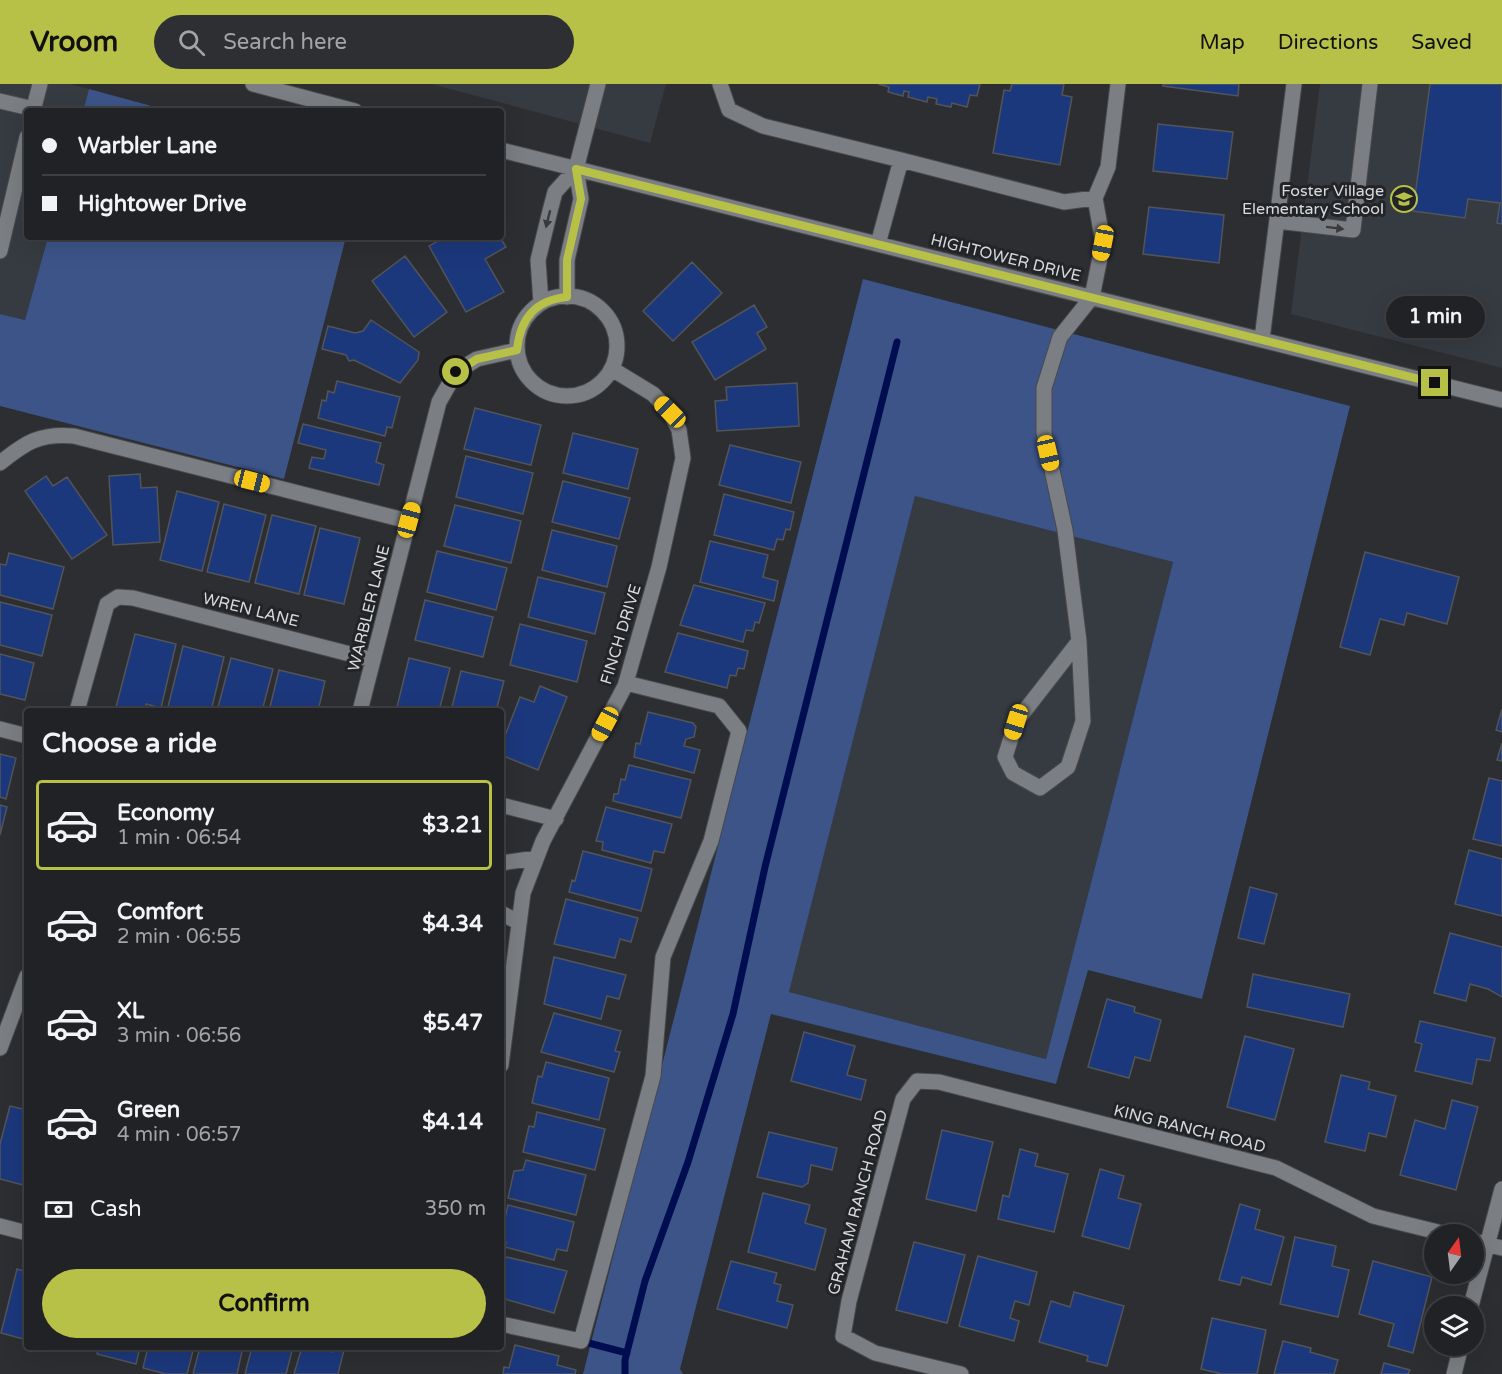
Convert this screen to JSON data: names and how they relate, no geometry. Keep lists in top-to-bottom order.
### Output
{
  "streets": {
    "street": [
      "HIGHTOWER DRIVE",
      "WARBLER LANE",
      "WREN LANE",
      "FINCH DRIVE",
      "KING RANCH ROAD",
      "GRAHAM RANCH ROAD"
    ]
  },
  "crossings": [
    ["WARBLER LANE", "WREN LANE"],
    ["WARBLER LANE", "FINCH DRIVE"],
    ["KING RANCH ROAD", "GRAHAM RANCH ROAD"]
  ],
  "places": {
    "school or university": ["Foster Village Elementary School"]
  },
  "north": "top",
  "page": {
    "header": "Vroom",
    "search": "Search here",
    "nav": ["Map", "Directions", "Saved"],
    "banner": ["Warbler Lane", "Hightower Drive"],
    "bubble": "1 min",
    "heading": "Choose a ride",
    "list": [
      {
        "name": "Economy",
        "note": "1 min · 06:54",
        "value": "$3.21"
      },
      {
        "name": "Comfort",
        "note": "2 min · 06:55",
        "value": "$4.34"
      },
      {
        "name": "XL",
        "note": "3 min · 06:56",
        "value": "$5.47"
      },
      {
        "name": "Green",
        "note": "4 min · 06:57",
        "value": "$4.14"
      }
    ],
    "pay": ["Cash", "350 m"],
    "buttons": "Confirm"
  }
}
